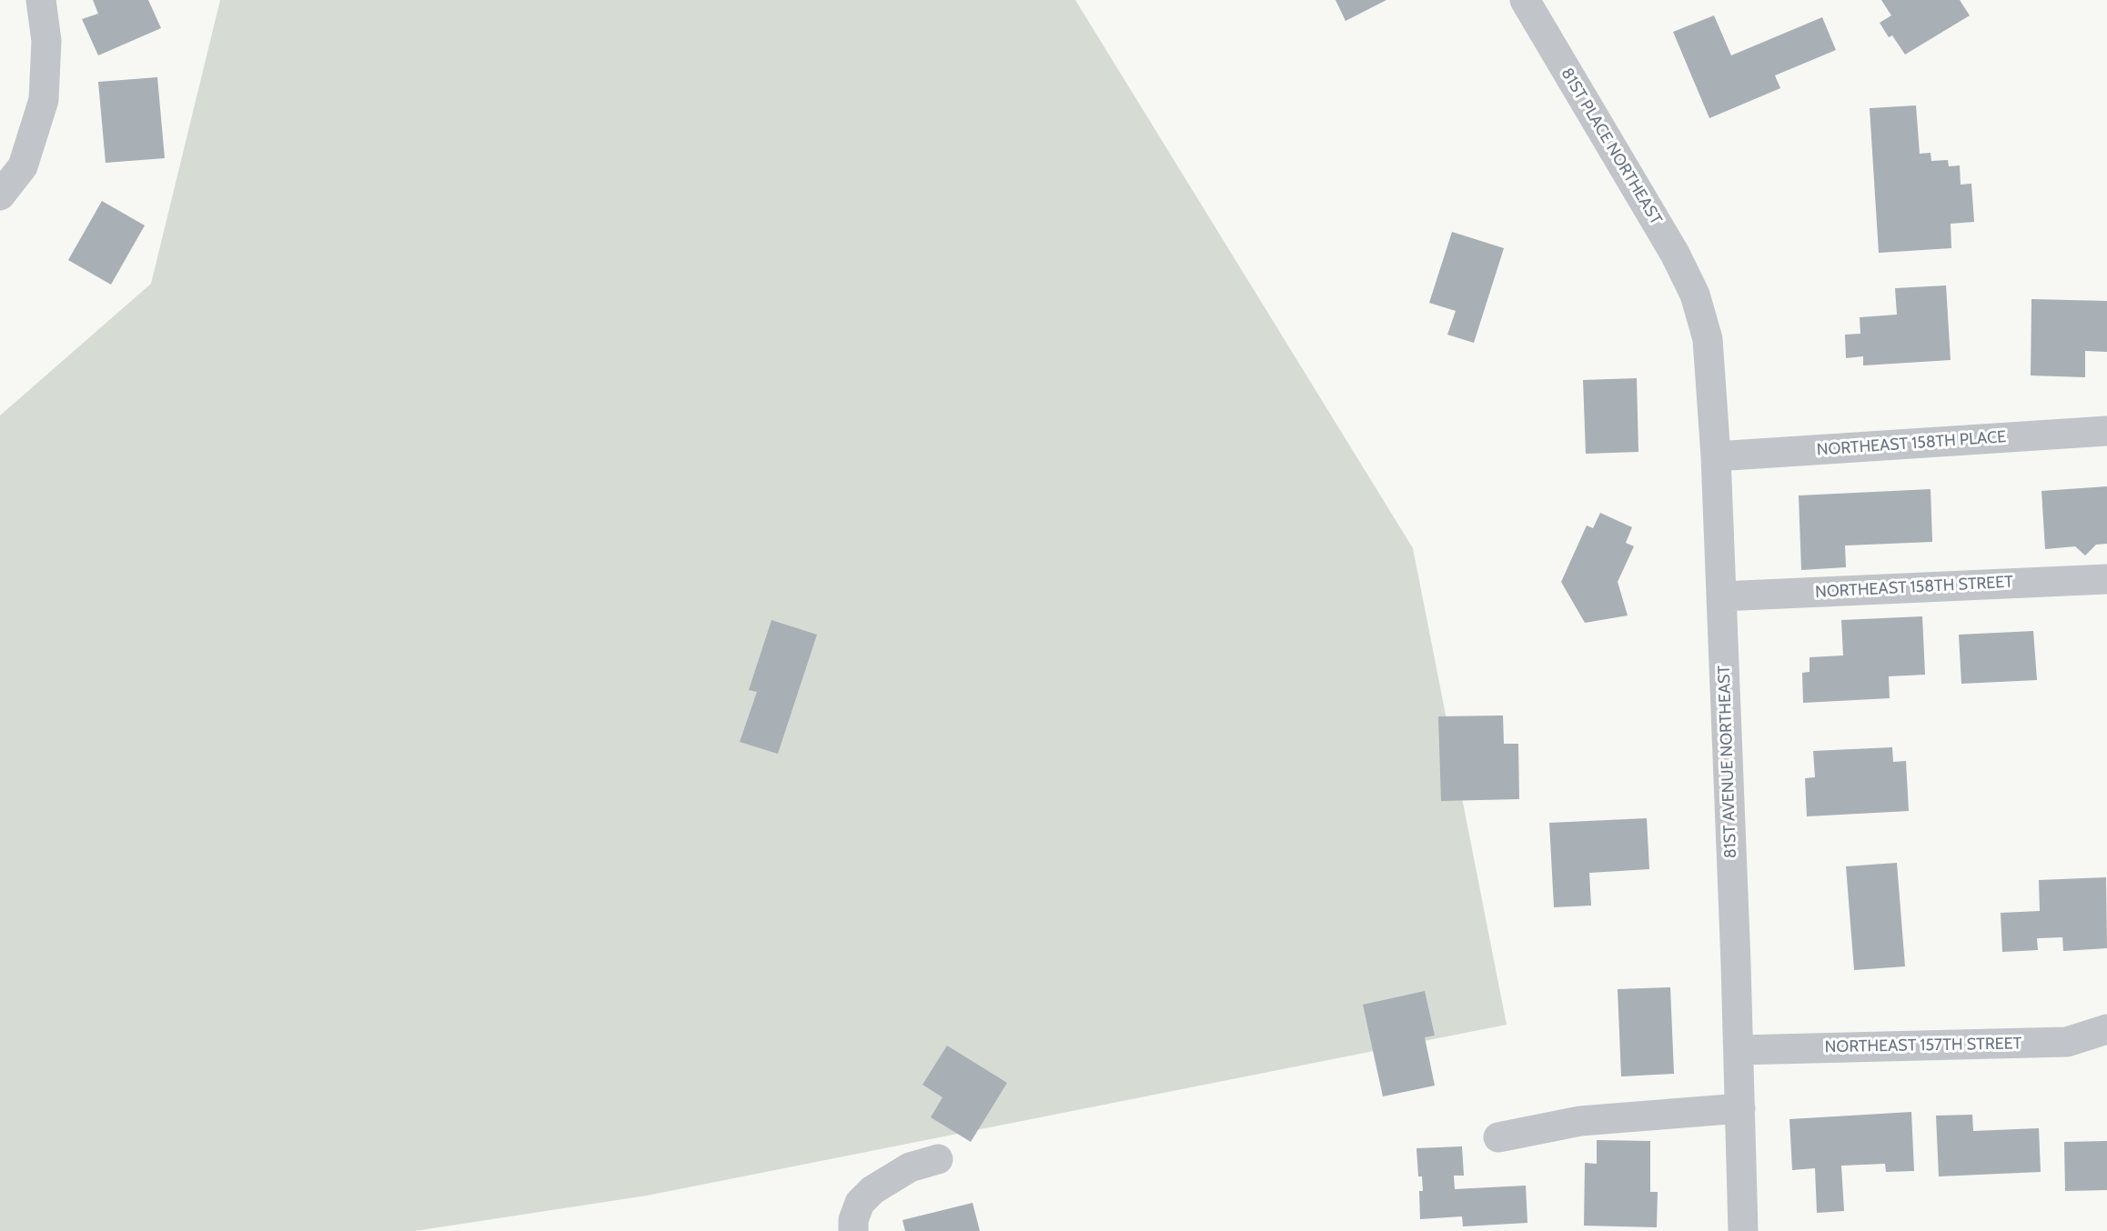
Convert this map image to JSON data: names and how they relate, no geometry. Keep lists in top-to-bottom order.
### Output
{
  "streets": {
    "street": [
      "81ST PLACE NORTHEAST",
      "NORTHEAST 158TH PLACE",
      "NORTHEAST 158TH STREET",
      "81ST AVENUE NORTHEAST",
      "NORTHEAST 157TH STREET"
    ]
  },
  "crossings": [
    ["81ST PLACE NORTHEAST", "81ST AVENUE NORTHEAST"],
    ["NORTHEAST 158TH PLACE", "81ST AVENUE NORTHEAST"],
    ["NORTHEAST 158TH STREET", "81ST AVENUE NORTHEAST"],
    ["81ST AVENUE NORTHEAST", "NORTHEAST 157TH STREET"]
  ]
}
